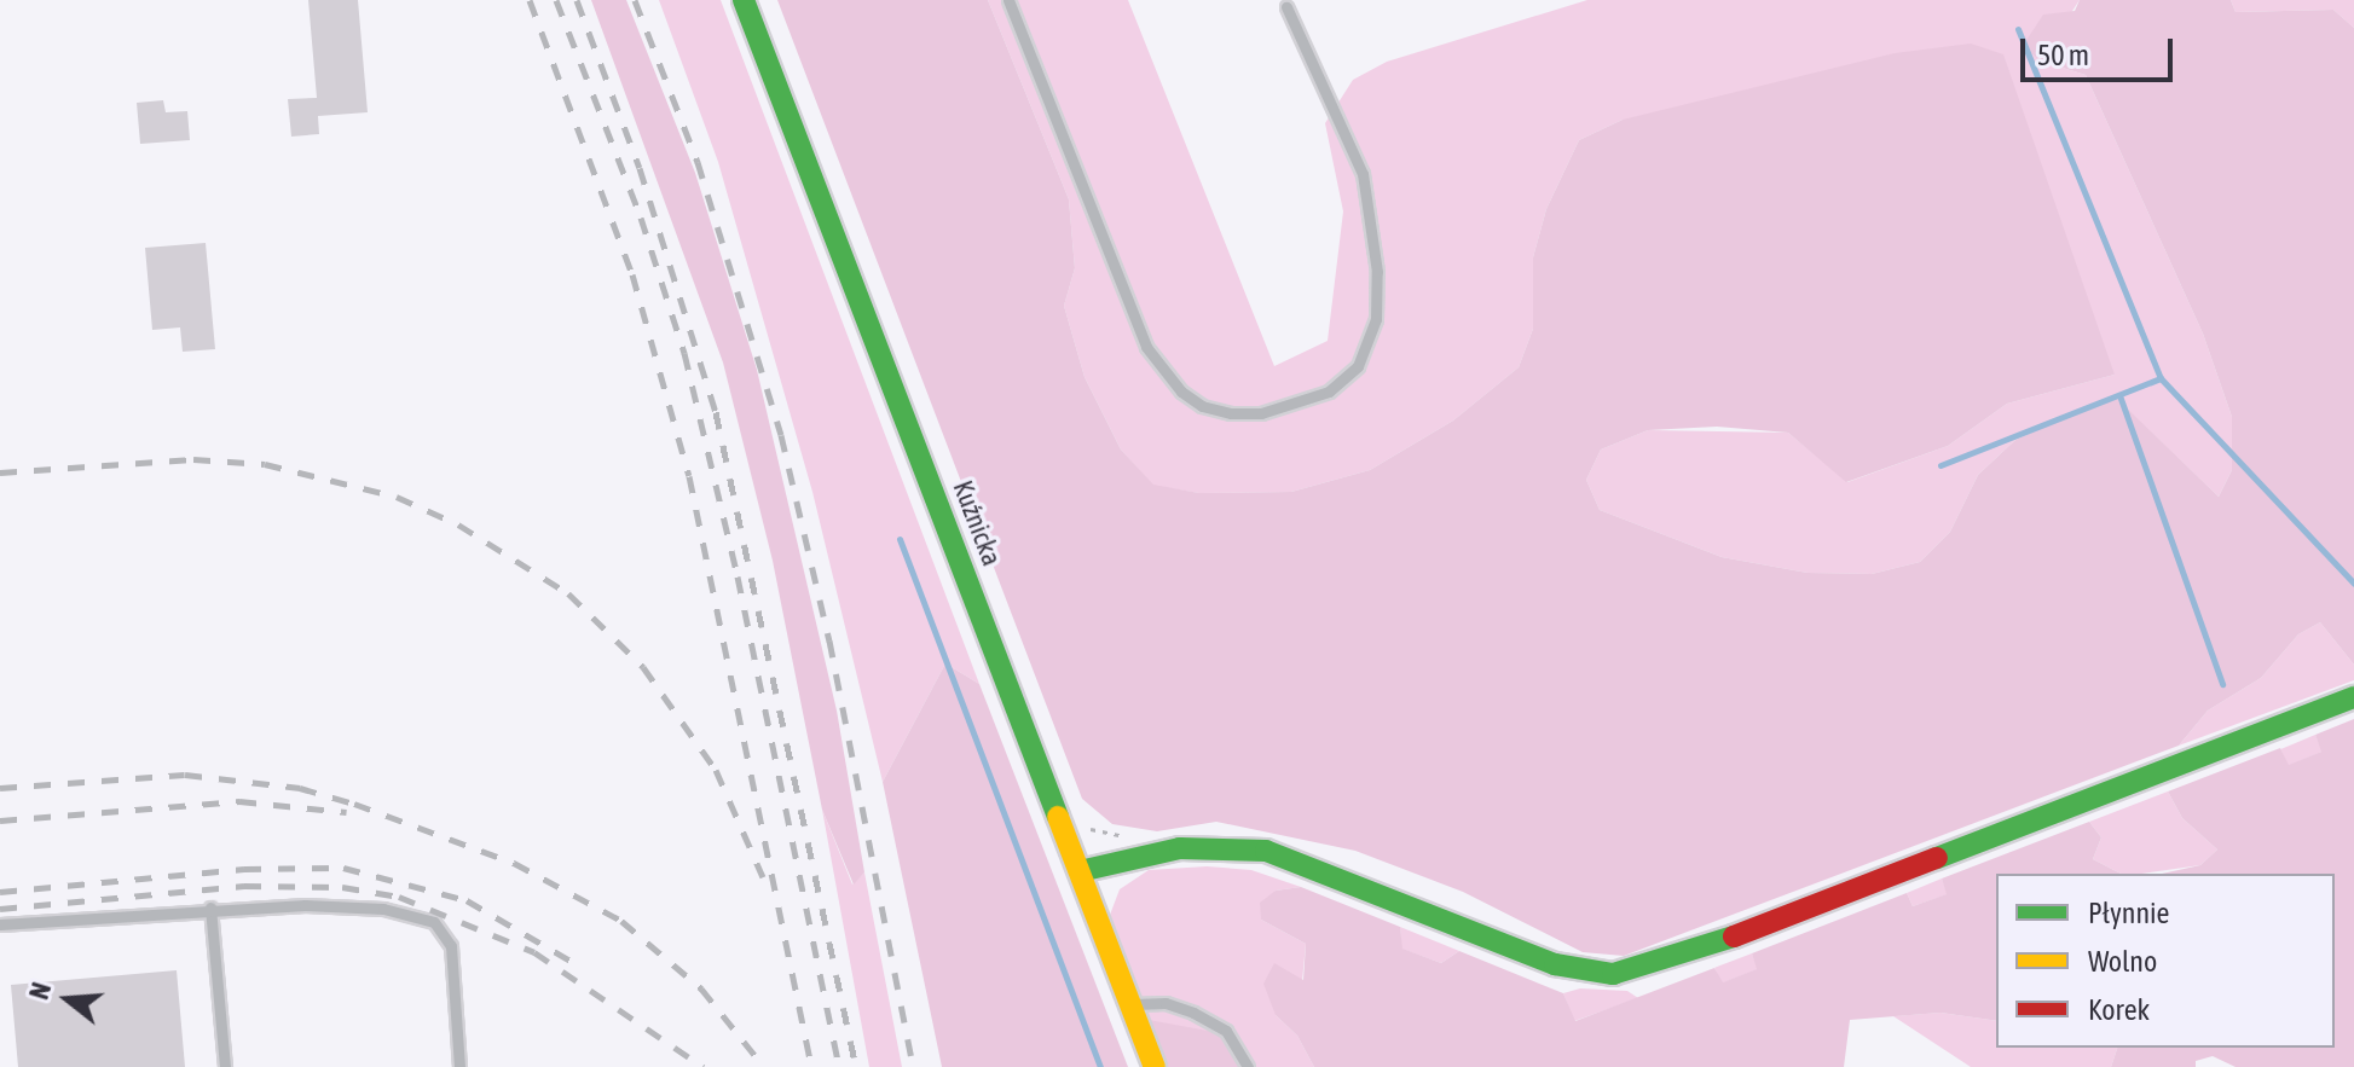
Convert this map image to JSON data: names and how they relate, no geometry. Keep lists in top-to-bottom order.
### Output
{
  "streets": {
    "street": ["Kuźnicka"]
  },
  "legend": ["Płynnie", "Wolno", "Korek"],
  "scale_bar": "50 m",
  "north": "left"
}
